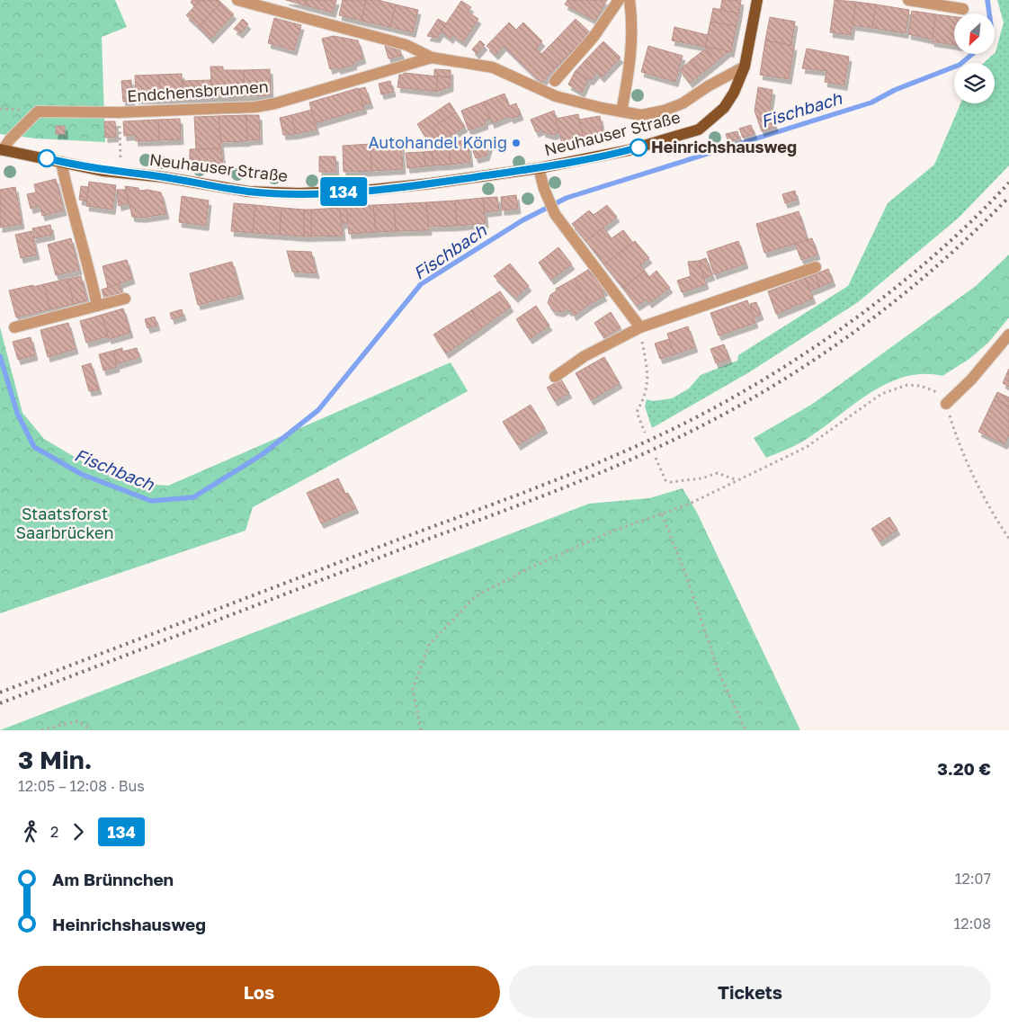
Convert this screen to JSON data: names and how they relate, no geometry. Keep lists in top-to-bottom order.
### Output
{
  "streets": {
    "main road": ["Neuhauser Straße"],
    "street": ["Endchensbrunnen"]
  },
  "crossings": [
    ["Endchensbrunnen", "Neuhauser Straße"]
  ],
  "water": ["Fischbach"],
  "parks": ["Staatsforst Saarbrücken"],
  "places": ["Autohandel König", "Heinrichshausweg"],
  "lines": ["bus line 134"],
  "north": "bottom left",
  "page": {
    "on_map": "134",
    "heading": ["3 Min.", "12:05 – 12:08 · Bus", "3.20 €"],
    "legs": ["2", "134"],
    "list": [
      {
        "name": "Am Brünnchen",
        "value": "12:07"
      },
      {
        "name": "Heinrichshausweg",
        "value": "12:08"
      }
    ],
    "buttons": ["Los", "Tickets"]
  }
}
